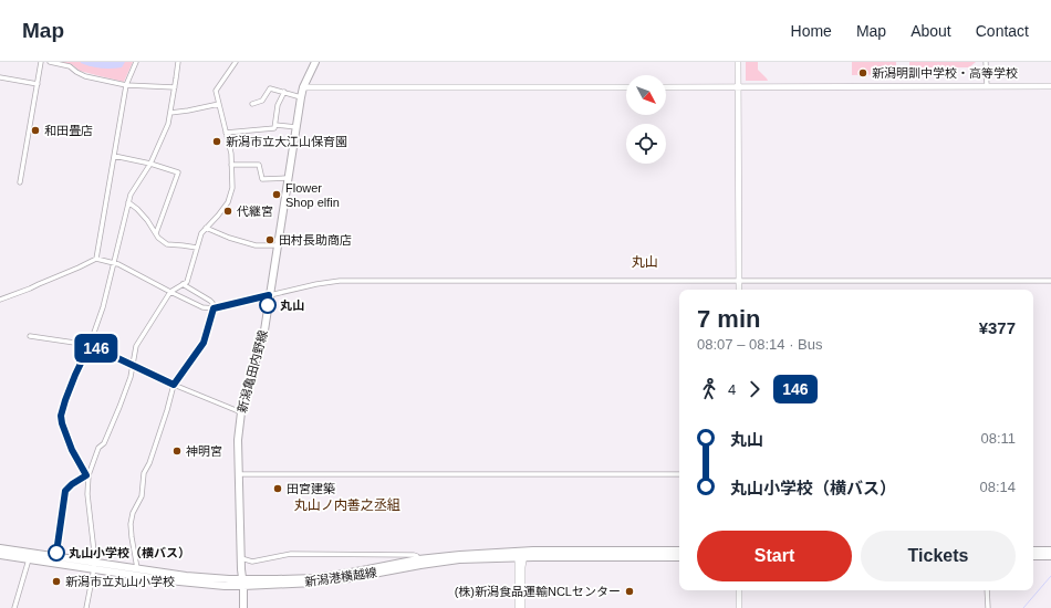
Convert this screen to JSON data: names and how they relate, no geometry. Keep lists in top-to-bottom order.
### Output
{
  "streets": {
    "main road": ["新潟亀田内野線", "新潟港横越線"]
  },
  "crossings": [
    ["新潟亀田内野線", "新潟港横越線"]
  ],
  "districts": ["丸山", "丸山ノ内善之丞組"],
  "places": [
    "新潟明訓中学校・高等学校",
    "和田畳店",
    "新潟市立大江山保育園",
    "Flower Shop elfin",
    "代継宮",
    "田村長助商店",
    "丸山",
    "神明宮",
    "田宮建築",
    "丸山小学校（横バス）",
    "新潟市立丸山小学校",
    "(株)新潟食品運輸NCLセンター"
  ],
  "lines": ["bus line 146"],
  "north": "bottom right",
  "page": {
    "header": "Map",
    "nav": [
      "Home",
      "Map",
      "About",
      "Contact"
    ],
    "on_map": "146",
    "heading": ["7 min", "08:07 – 08:14 · Bus", "¥377"],
    "legs": ["4", "146"],
    "list": [
      {
        "name": "丸山",
        "value": "08:11"
      },
      {
        "name": "丸山小学校（横バス）",
        "value": "08:14"
      }
    ],
    "buttons": ["Start", "Tickets"]
  }
}
